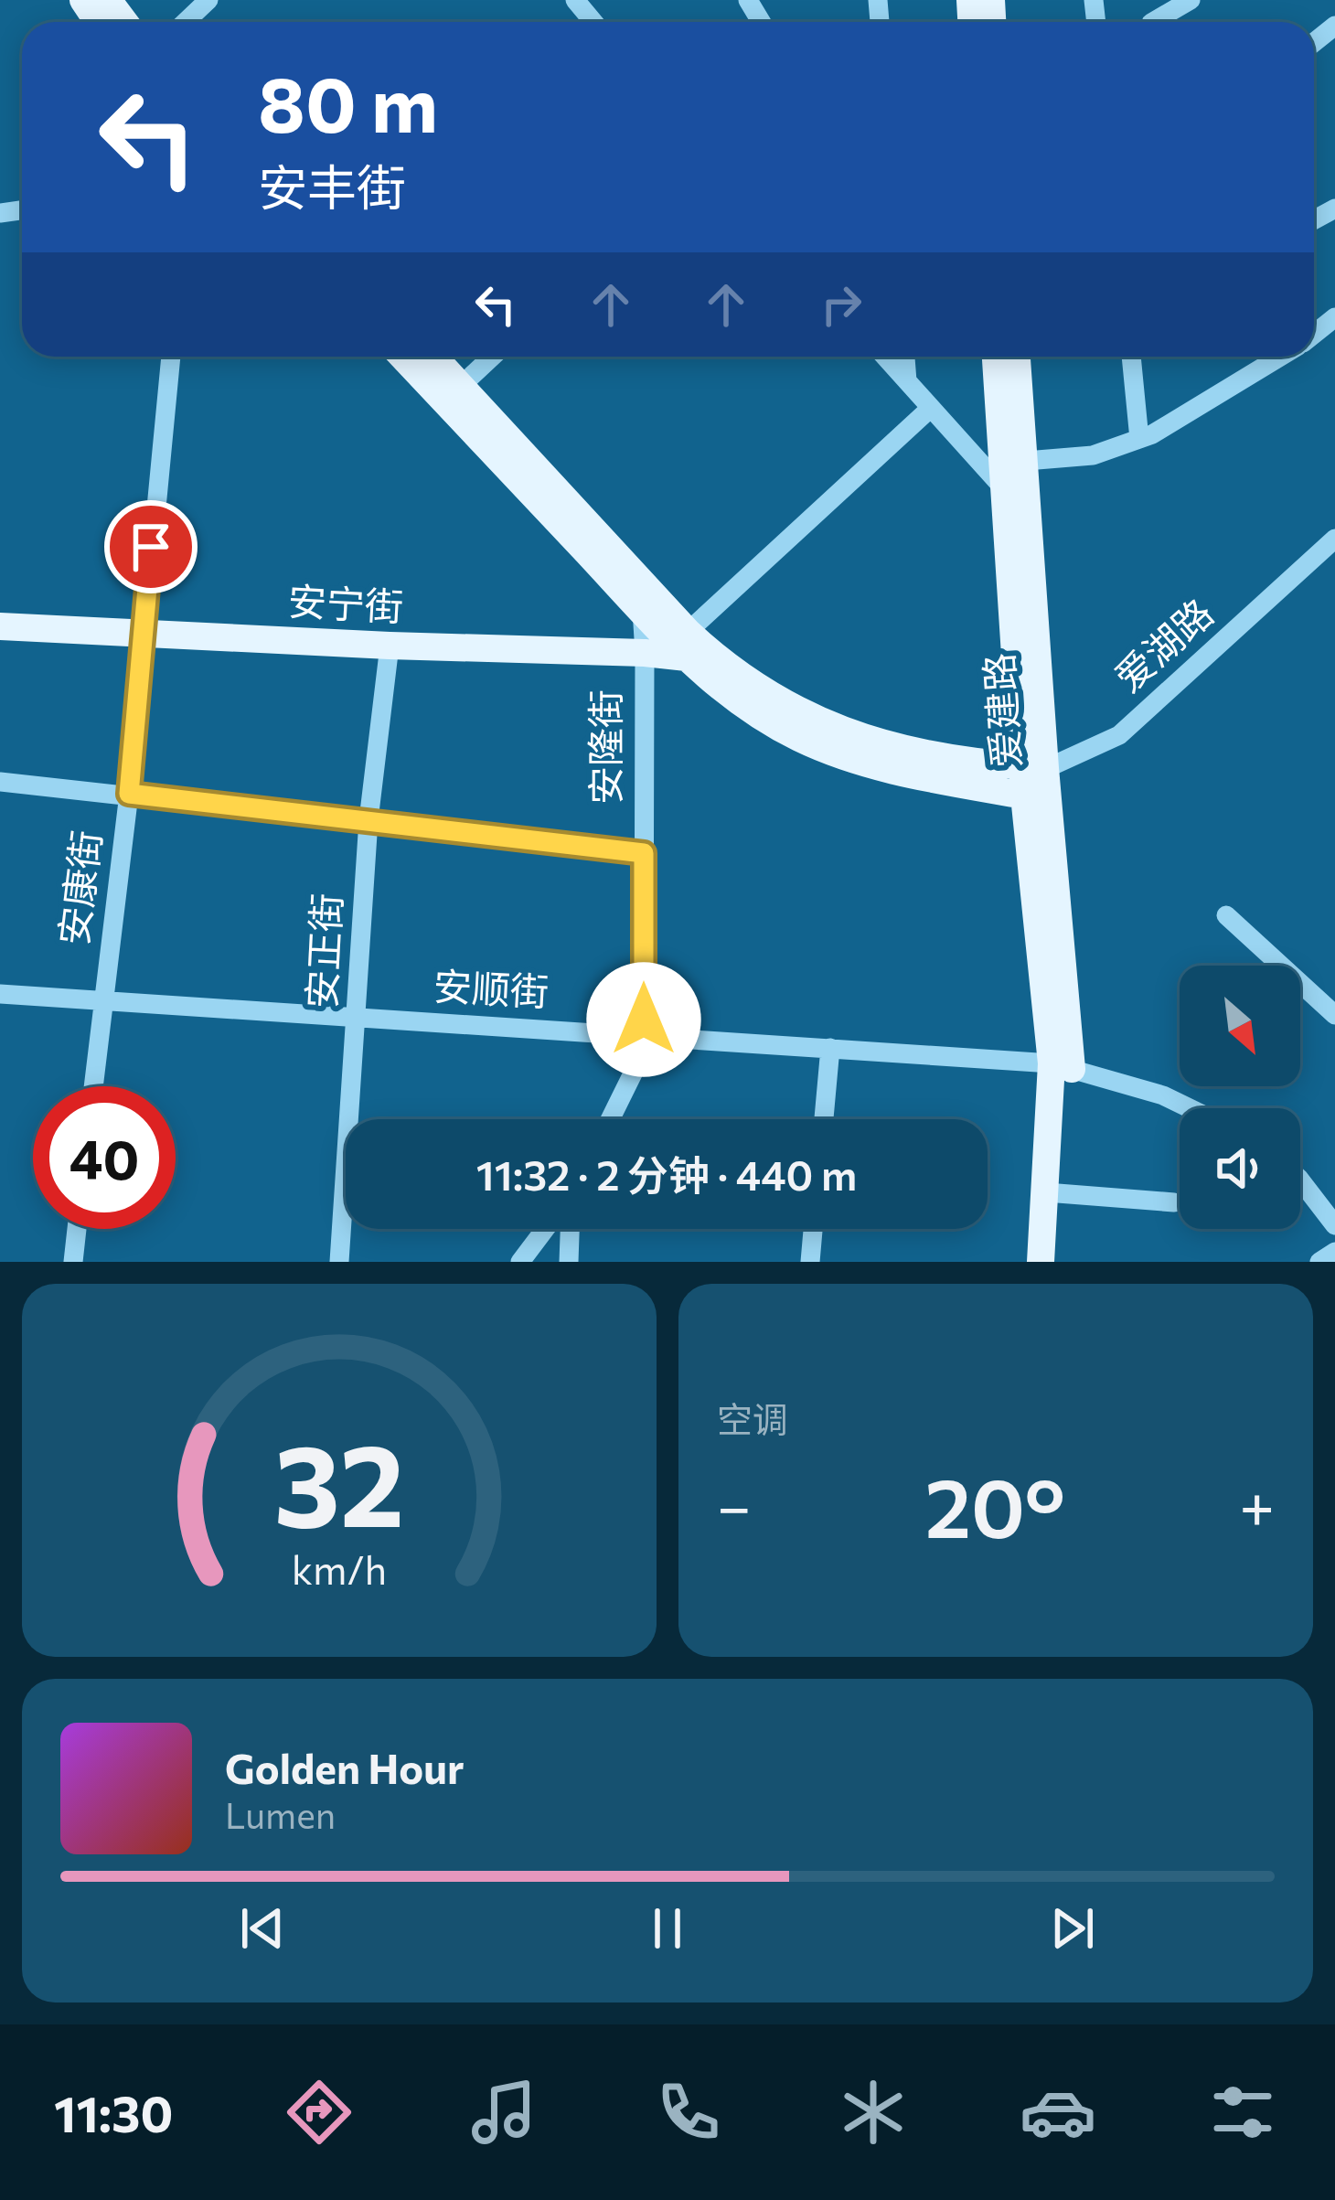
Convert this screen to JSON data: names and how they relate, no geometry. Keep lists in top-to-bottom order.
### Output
{
  "streets": {
    "main road": ["安宁街", "爱建路"],
    "street": [
      "爱湖路",
      "安隆街",
      "安康街",
      "安正街",
      "安顺街"
    ]
  },
  "crossings": [
    ["安宁街", "安隆街"],
    ["安宁街", "安康街"],
    ["安宁街", "安正街"],
    ["爱湖路", "爱建路"],
    ["爱建路", "安顺街"],
    ["安隆街", "安顺街"],
    ["安康街", "安顺街"],
    ["安正街", "安顺街"]
  ],
  "north": "bottom right",
  "page": {
    "turn": ["80 m", "安丰街"],
    "limit": "40",
    "trip": "11:32 · 2 分钟 · 440 m",
    "tile": "空调",
    "heat": ["−", "20°", "+"],
    "song": ["Golden Hour", "Lumen"],
    "tabs": "11:30",
    "gauge": ["32", "km/h"]
  }
}
